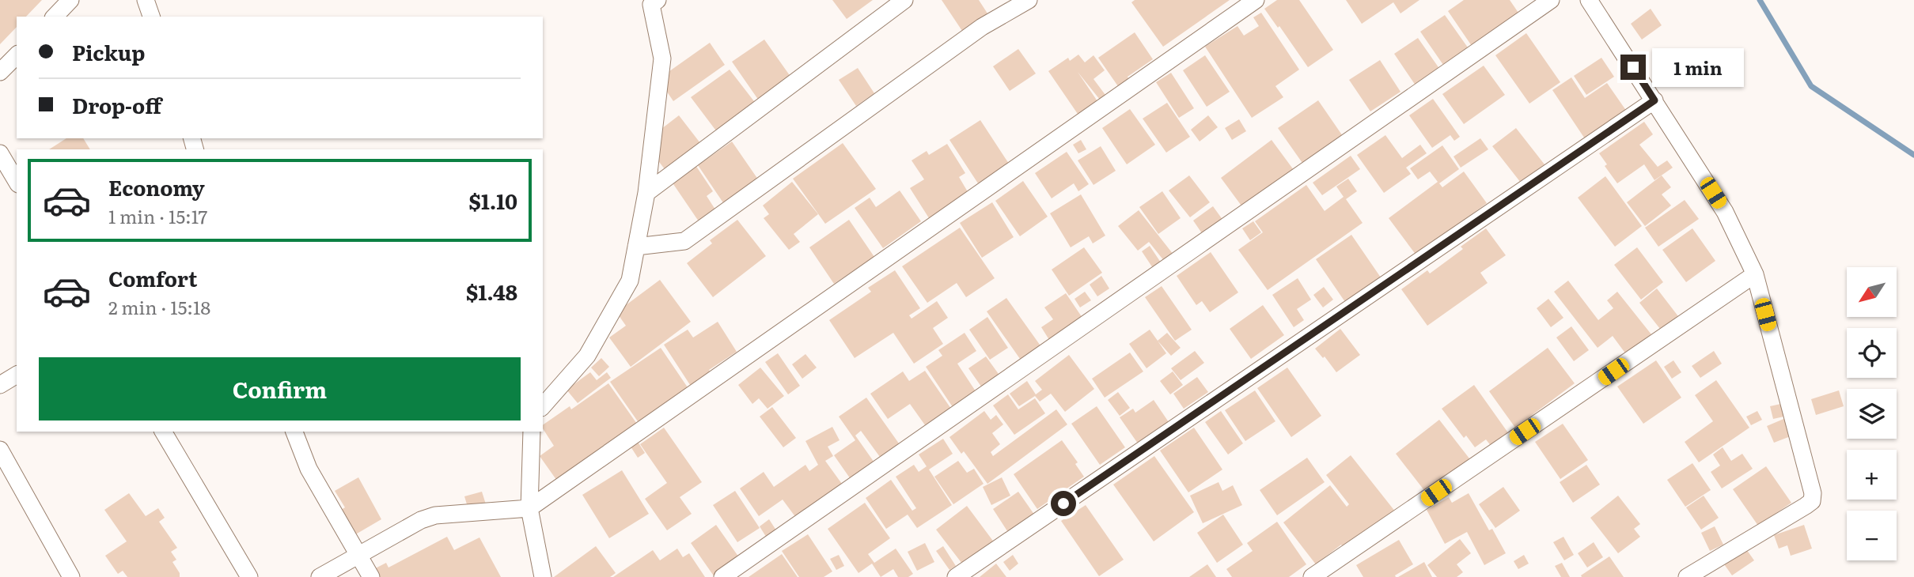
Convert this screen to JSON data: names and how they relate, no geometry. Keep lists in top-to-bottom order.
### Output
{
  "north": "bottom left",
  "page": {
    "banner": ["Pickup", "Drop-off"],
    "bubble": "1 min",
    "list": [
      {
        "name": "Economy",
        "note": "1 min · 15:17",
        "value": "$1.10"
      },
      {
        "name": "Comfort",
        "note": "2 min · 15:18",
        "value": "$1.48"
      }
    ],
    "map_buttons": ["+", "−"],
    "buttons": "Confirm"
  }
}
